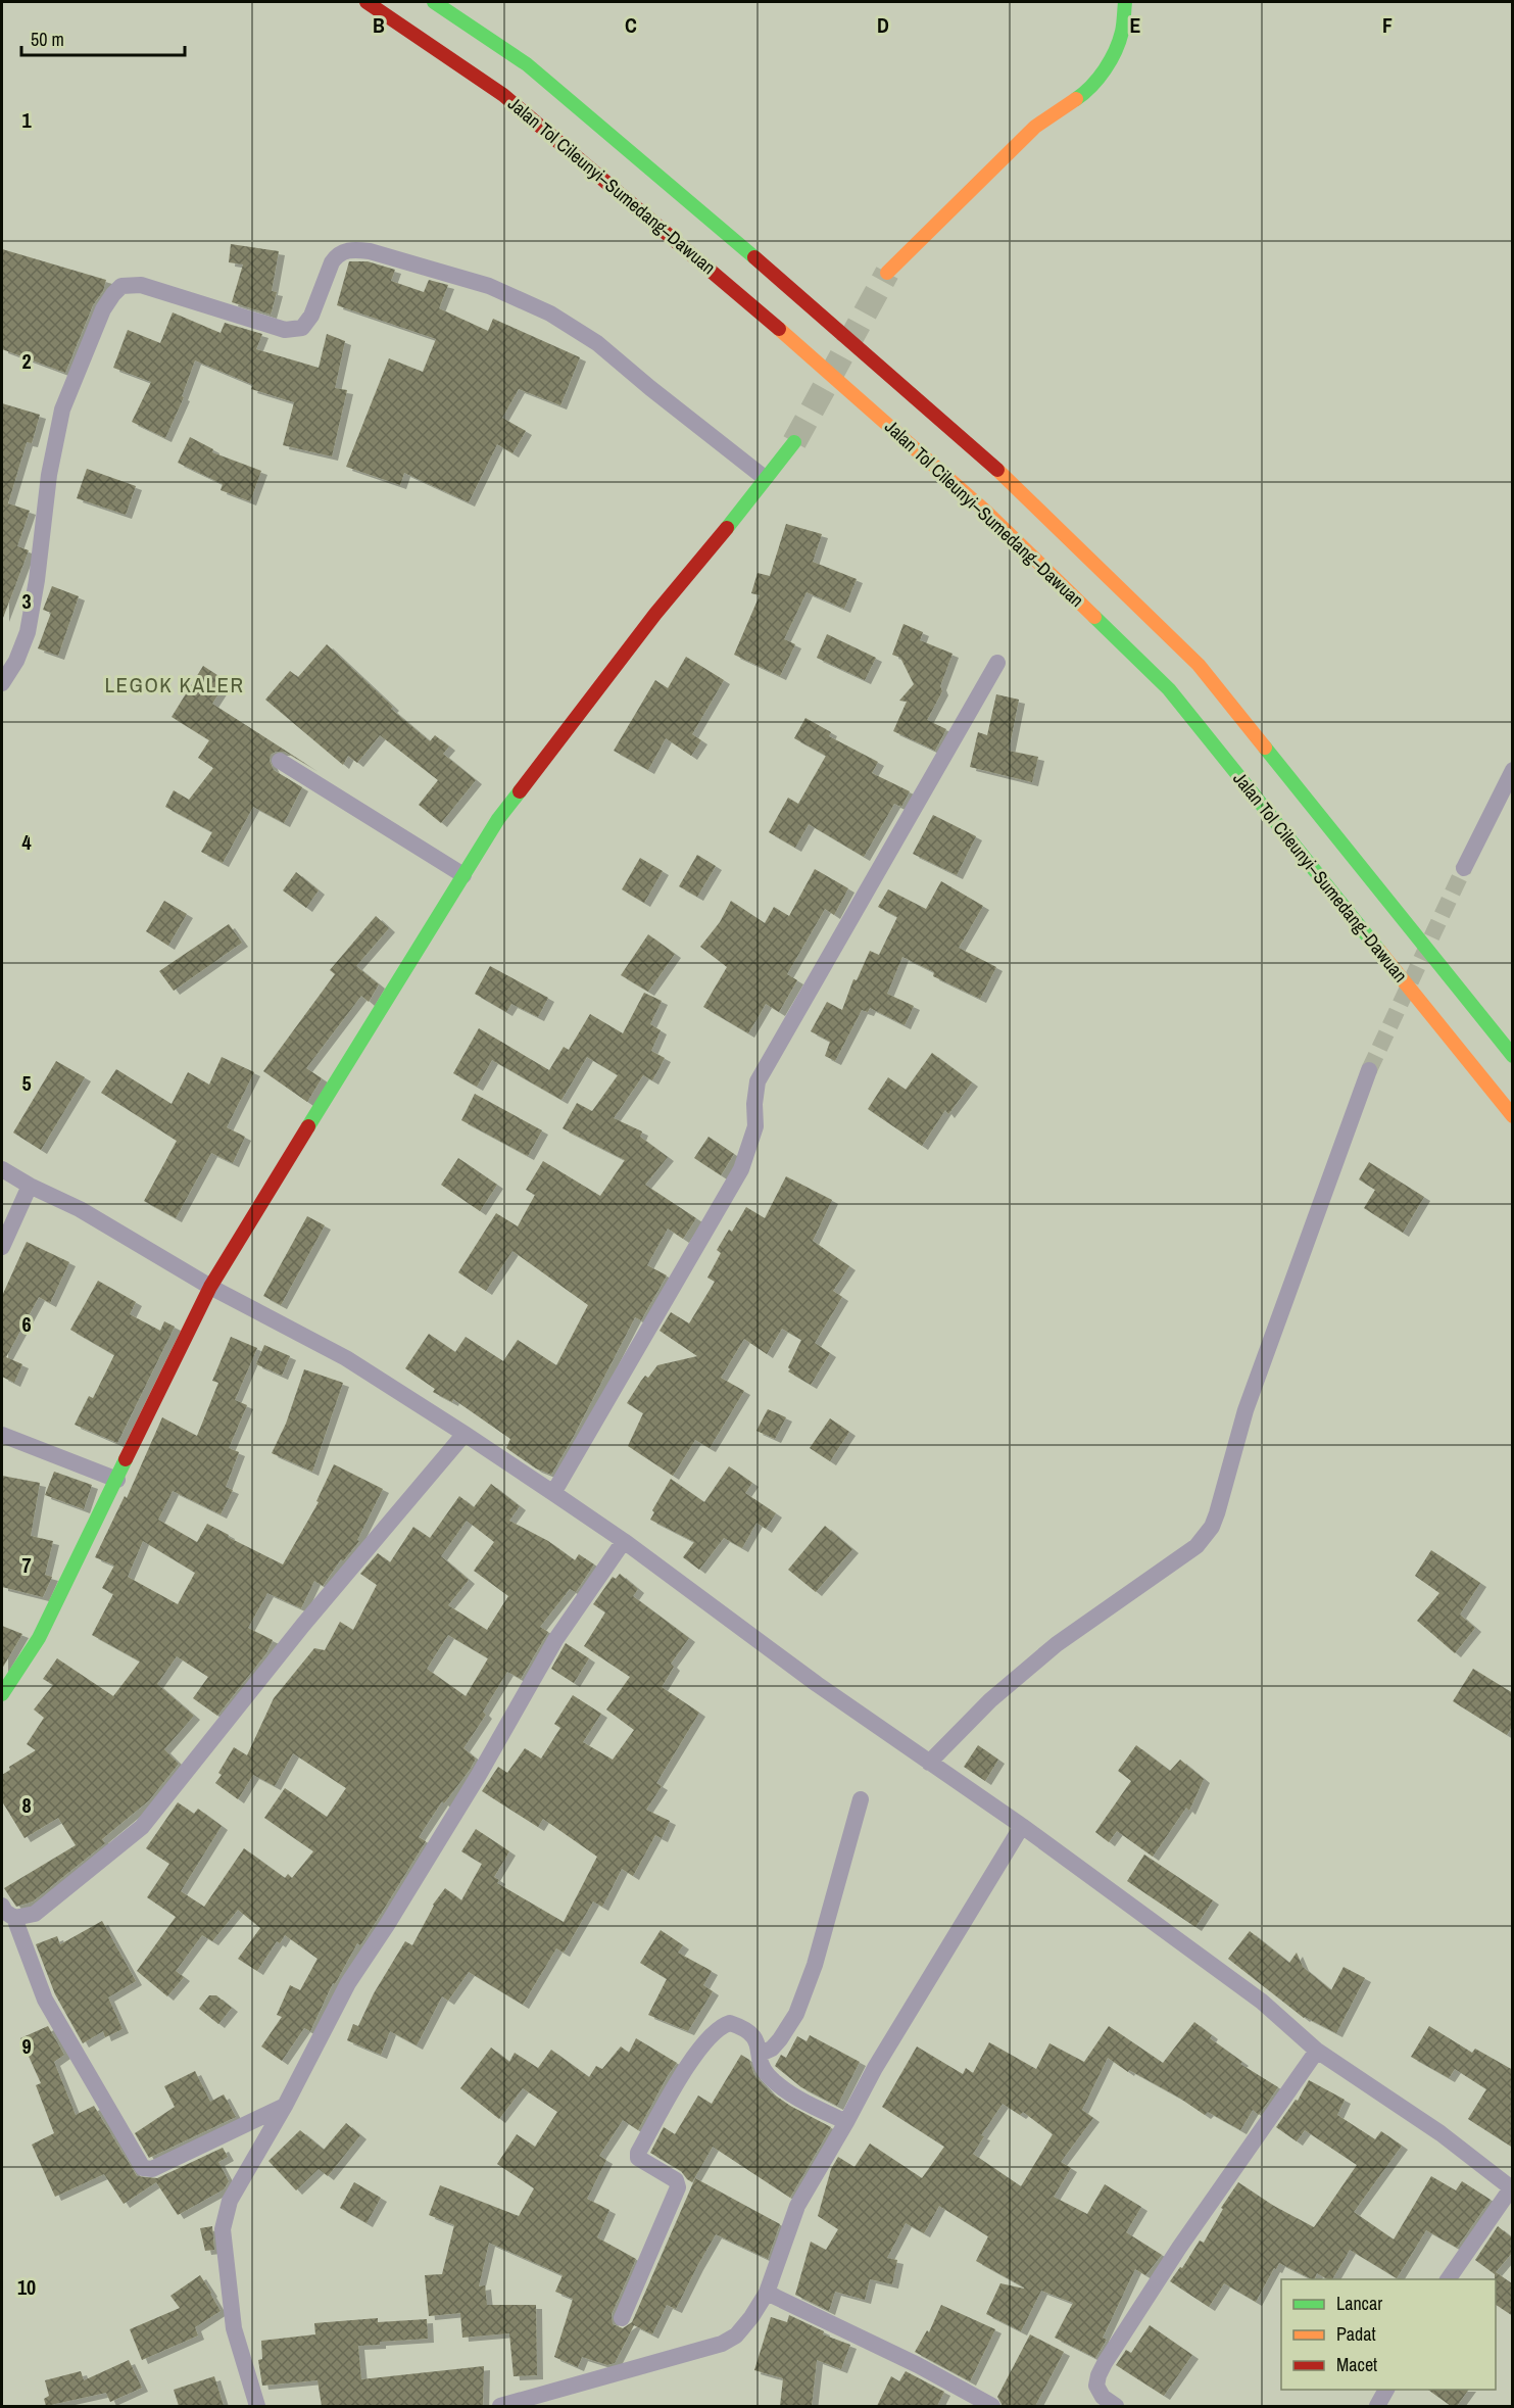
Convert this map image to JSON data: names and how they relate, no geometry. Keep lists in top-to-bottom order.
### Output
{
  "streets": {
    "main road": ["Jalan Tol Cileunyi–Sumedang–Dawuan"]
  },
  "districts": ["LEGOK KALER"],
  "legend": ["Lancar", "Padat", "Macet"],
  "scale_bar": "50 m",
  "grid": {
    "columns": [
      "B",
      "C",
      "D",
      "E",
      "F"
    ],
    "rows": [
      "1",
      "2",
      "3",
      "4",
      "5",
      "6",
      "7",
      "8",
      "9",
      "10"
    ]
  }
}
